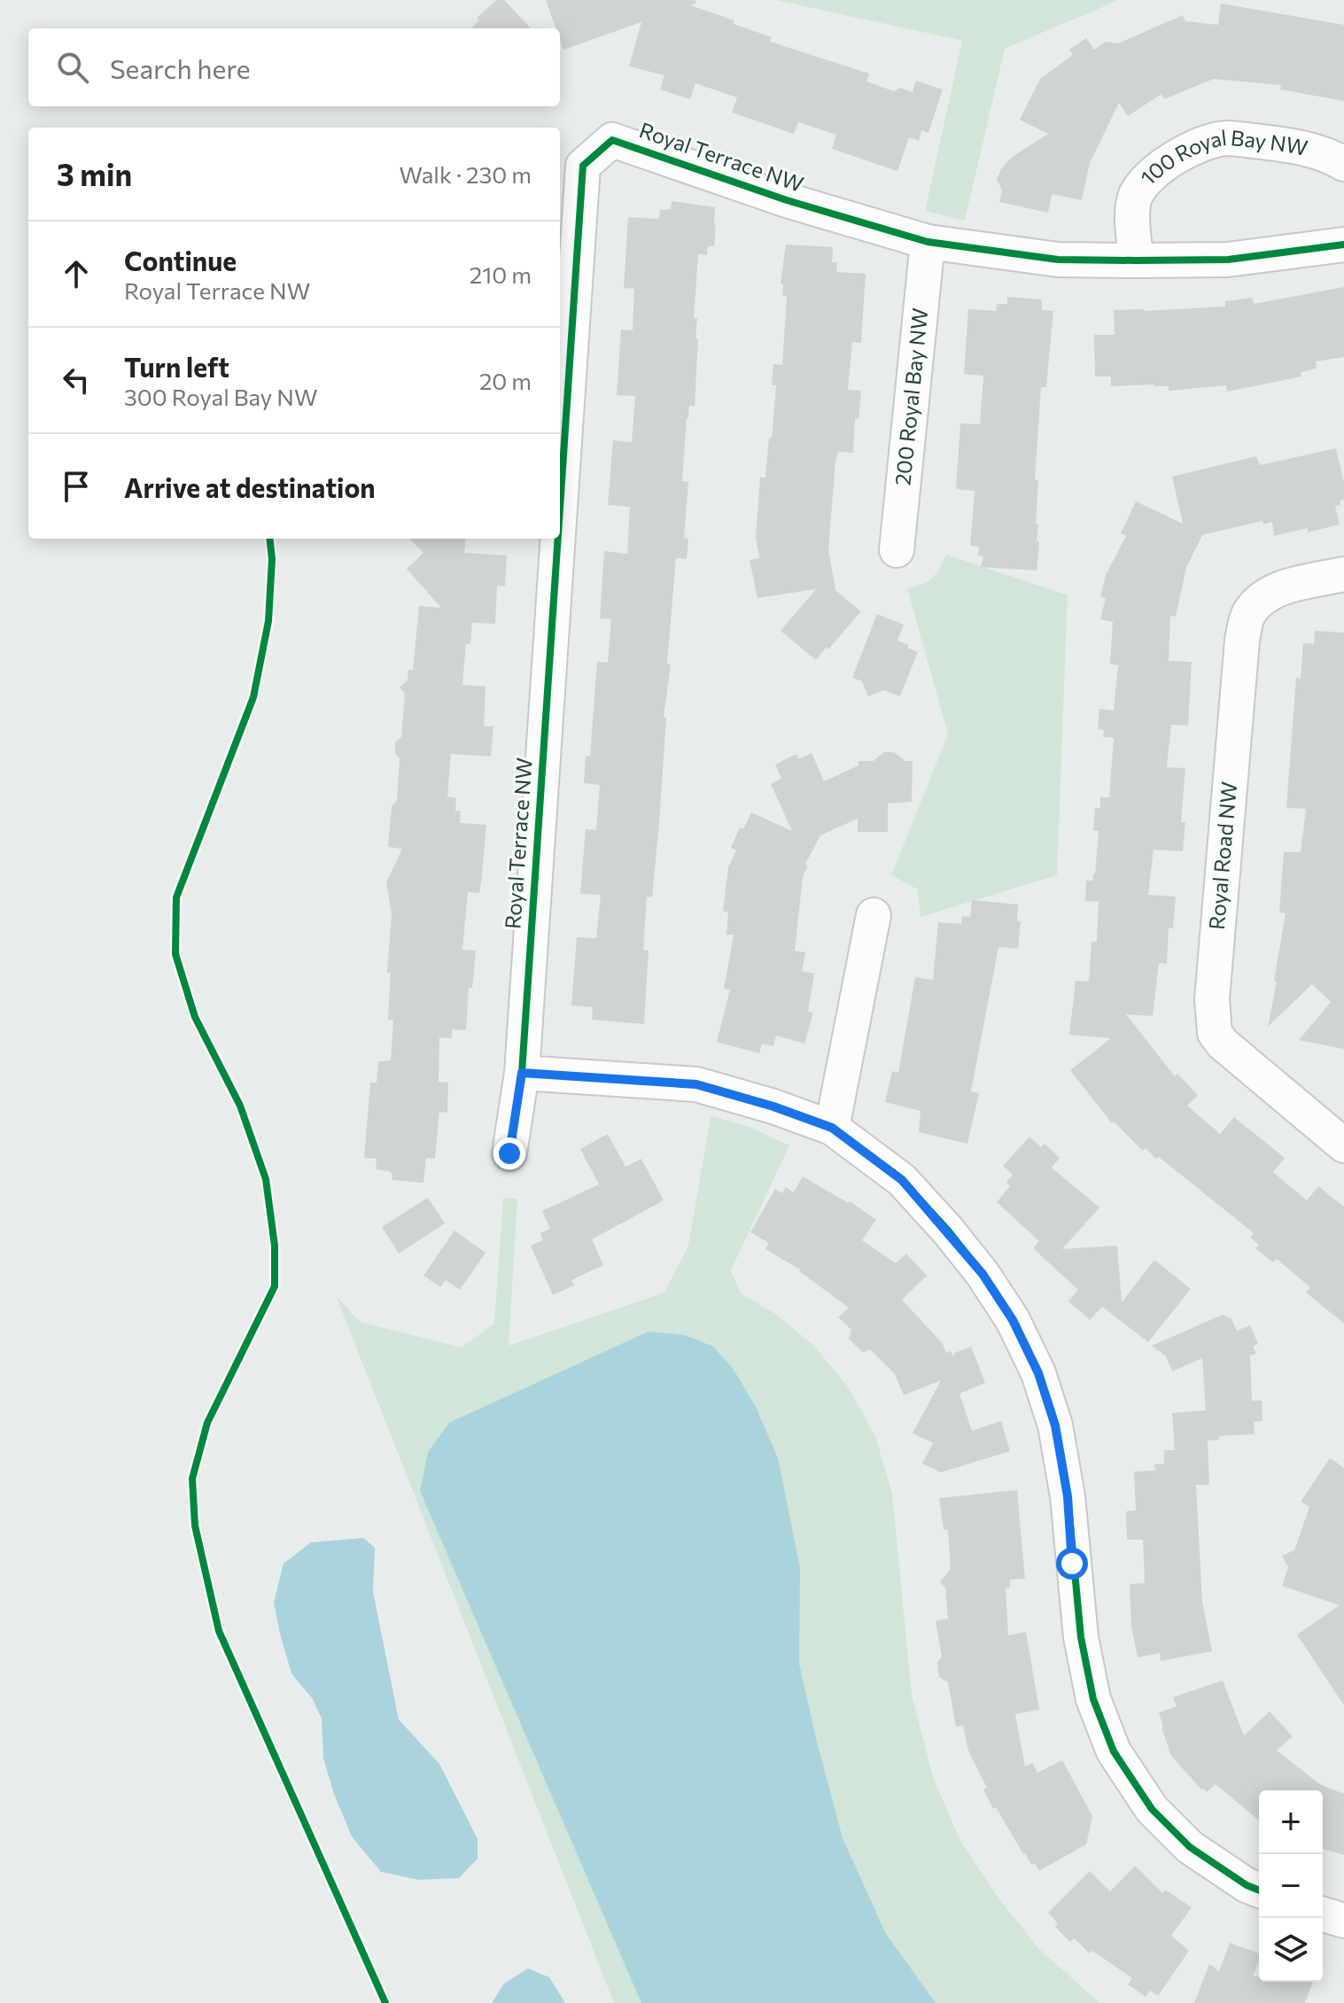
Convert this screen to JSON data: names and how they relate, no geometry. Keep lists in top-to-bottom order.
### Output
{
  "streets": {
    "street": [
      "Royal Terrace NW",
      "100 Royal Bay NW",
      "200 Royal Bay NW",
      "Royal Road NW"
    ]
  },
  "crossings": [
    ["Royal Terrace NW", "100 Royal Bay NW"],
    ["Royal Terrace NW", "200 Royal Bay NW"]
  ],
  "page": {
    "search": "Search here",
    "heading": ["3 min", "Walk · 230 m"],
    "list": [
      ["Continue", "Royal Terrace NW", "210 m"],
      ["Turn left", "300 Royal Bay NW", "20 m"],
      "Arrive at destination"
    ],
    "map_buttons": ["+", "−"]
  }
}
